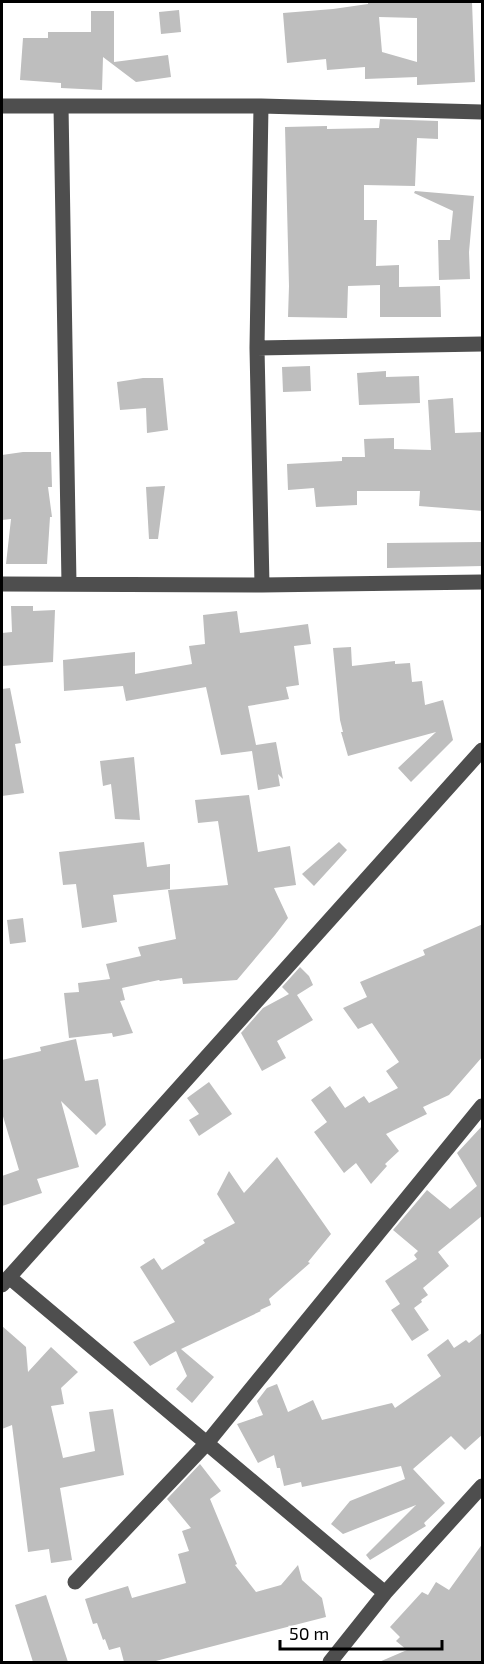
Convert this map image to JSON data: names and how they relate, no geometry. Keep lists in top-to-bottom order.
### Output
{
  "scale_bar": "50 m"
}
